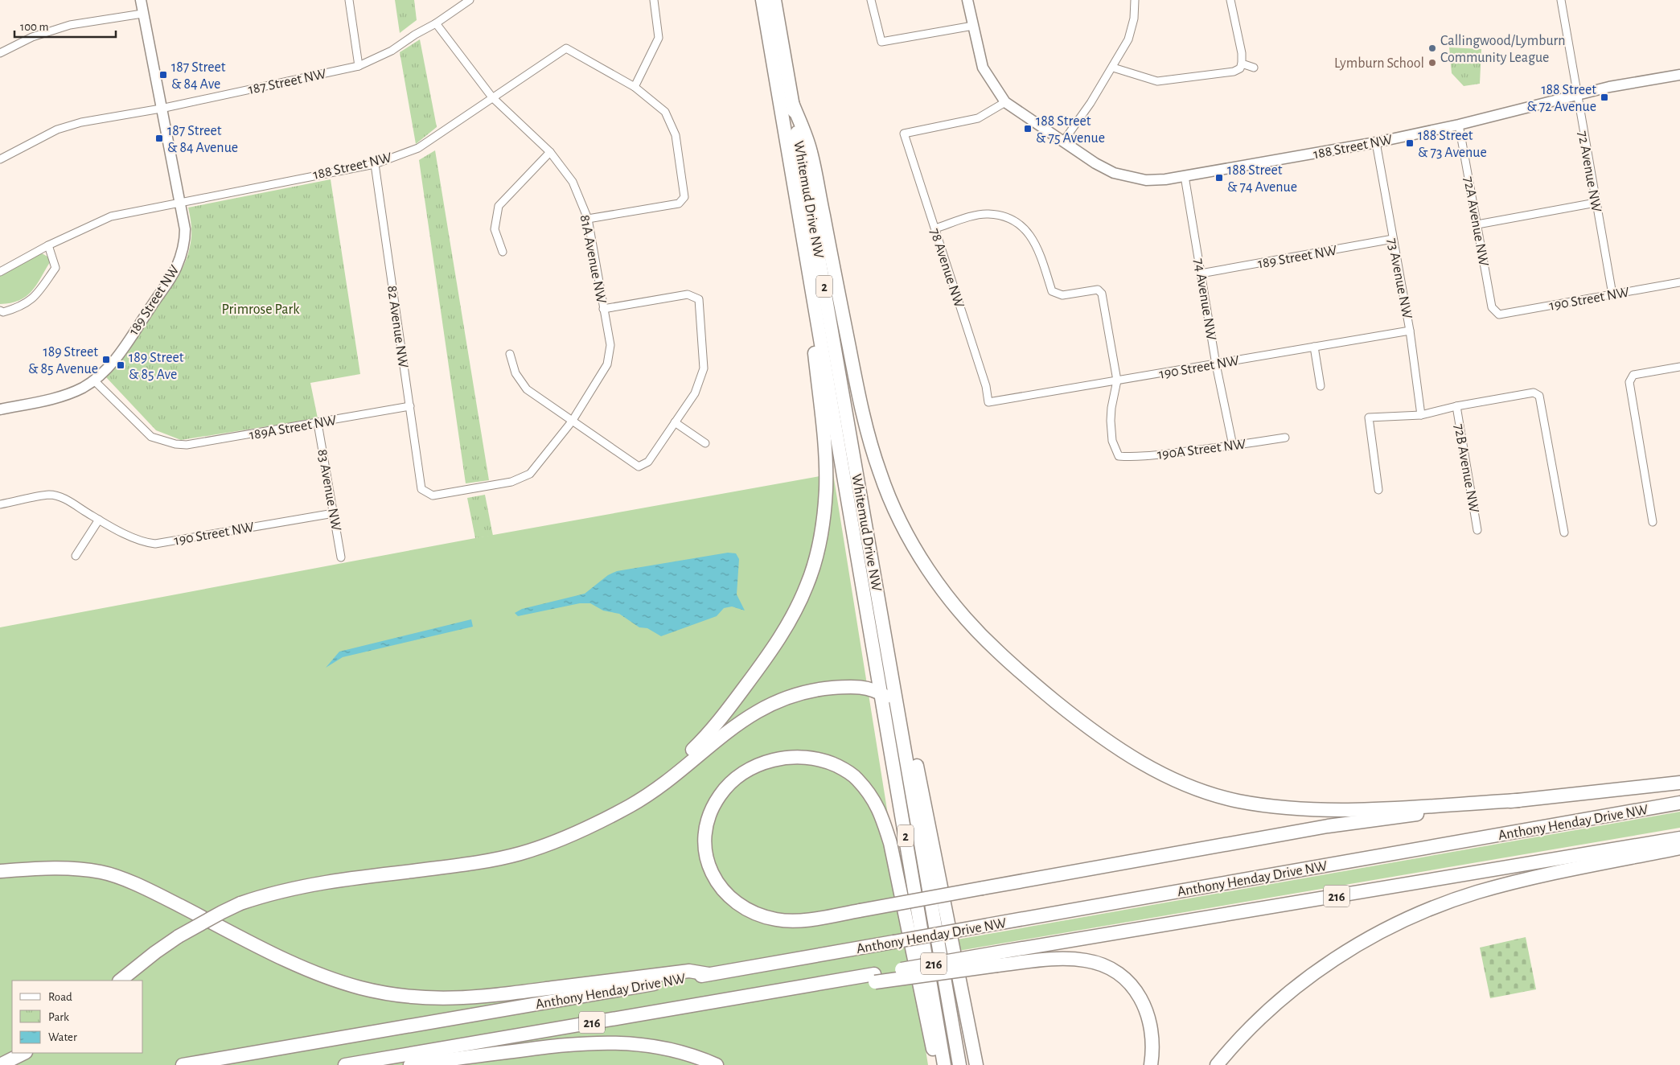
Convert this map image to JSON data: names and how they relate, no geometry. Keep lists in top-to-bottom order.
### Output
{
  "streets": {
    "highway": [
      "Whitemud Drive NW",
      "2",
      "Anthony Henday Drive NW",
      "216"
    ],
    "street": [
      "187 Street NW",
      "188 Street NW",
      "72 Avenue NW",
      "72A Avenue NW",
      "189 Street NW",
      "81A Avenue NW",
      "78 Avenue NW",
      "73 Avenue NW",
      "190 Street NW",
      "74 Avenue NW",
      "82 Avenue NW",
      "189A Street NW",
      "190A Street NW",
      "72B Avenue NW",
      "83 Avenue NW"
    ]
  },
  "crossings": [
    ["187 Street NW", "189 Street NW"],
    ["187 Street NW", "81A Avenue NW"],
    ["188 Street NW", "72 Avenue NW"],
    ["188 Street NW", "72A Avenue NW"],
    ["188 Street NW", "189 Street NW"],
    ["188 Street NW", "81A Avenue NW"],
    ["188 Street NW", "78 Avenue NW"],
    ["188 Street NW", "73 Avenue NW"],
    ["188 Street NW", "74 Avenue NW"],
    ["188 Street NW", "82 Avenue NW"],
    ["72 Avenue NW", "190 Street NW"],
    ["72A Avenue NW", "190 Street NW"],
    ["189 Street NW", "73 Avenue NW"],
    ["189 Street NW", "74 Avenue NW"],
    ["189 Street NW", "189A Street NW"],
    ["81A Avenue NW", "82 Avenue NW"],
    ["78 Avenue NW", "190 Street NW"],
    ["73 Avenue NW", "190 Street NW"],
    ["190 Street NW", "74 Avenue NW"],
    ["190 Street NW", "190A Street NW"],
    ["190 Street NW", "83 Avenue NW"],
    ["74 Avenue NW", "190A Street NW"],
    ["82 Avenue NW", "189A Street NW"],
    ["189A Street NW", "83 Avenue NW"]
  ],
  "parks": ["Primrose Park"],
  "places": {
    "other": ["Callingwood/Lymburn Community League", "Lymburn School"],
    "transit": [
      "187 Street & 84 Ave",
      "188 Street & 72 Avenue",
      "188 Street & 75 Avenue",
      "187 Street & 84 Avenue",
      "188 Street & 73 Avenue",
      "188 Street & 74 Avenue",
      "189 Street & 85 Avenue",
      "189 Street & 85 Ave"
    ]
  },
  "legend": ["Road", "Park", "Water"],
  "scale_bar": "100 m"
}
